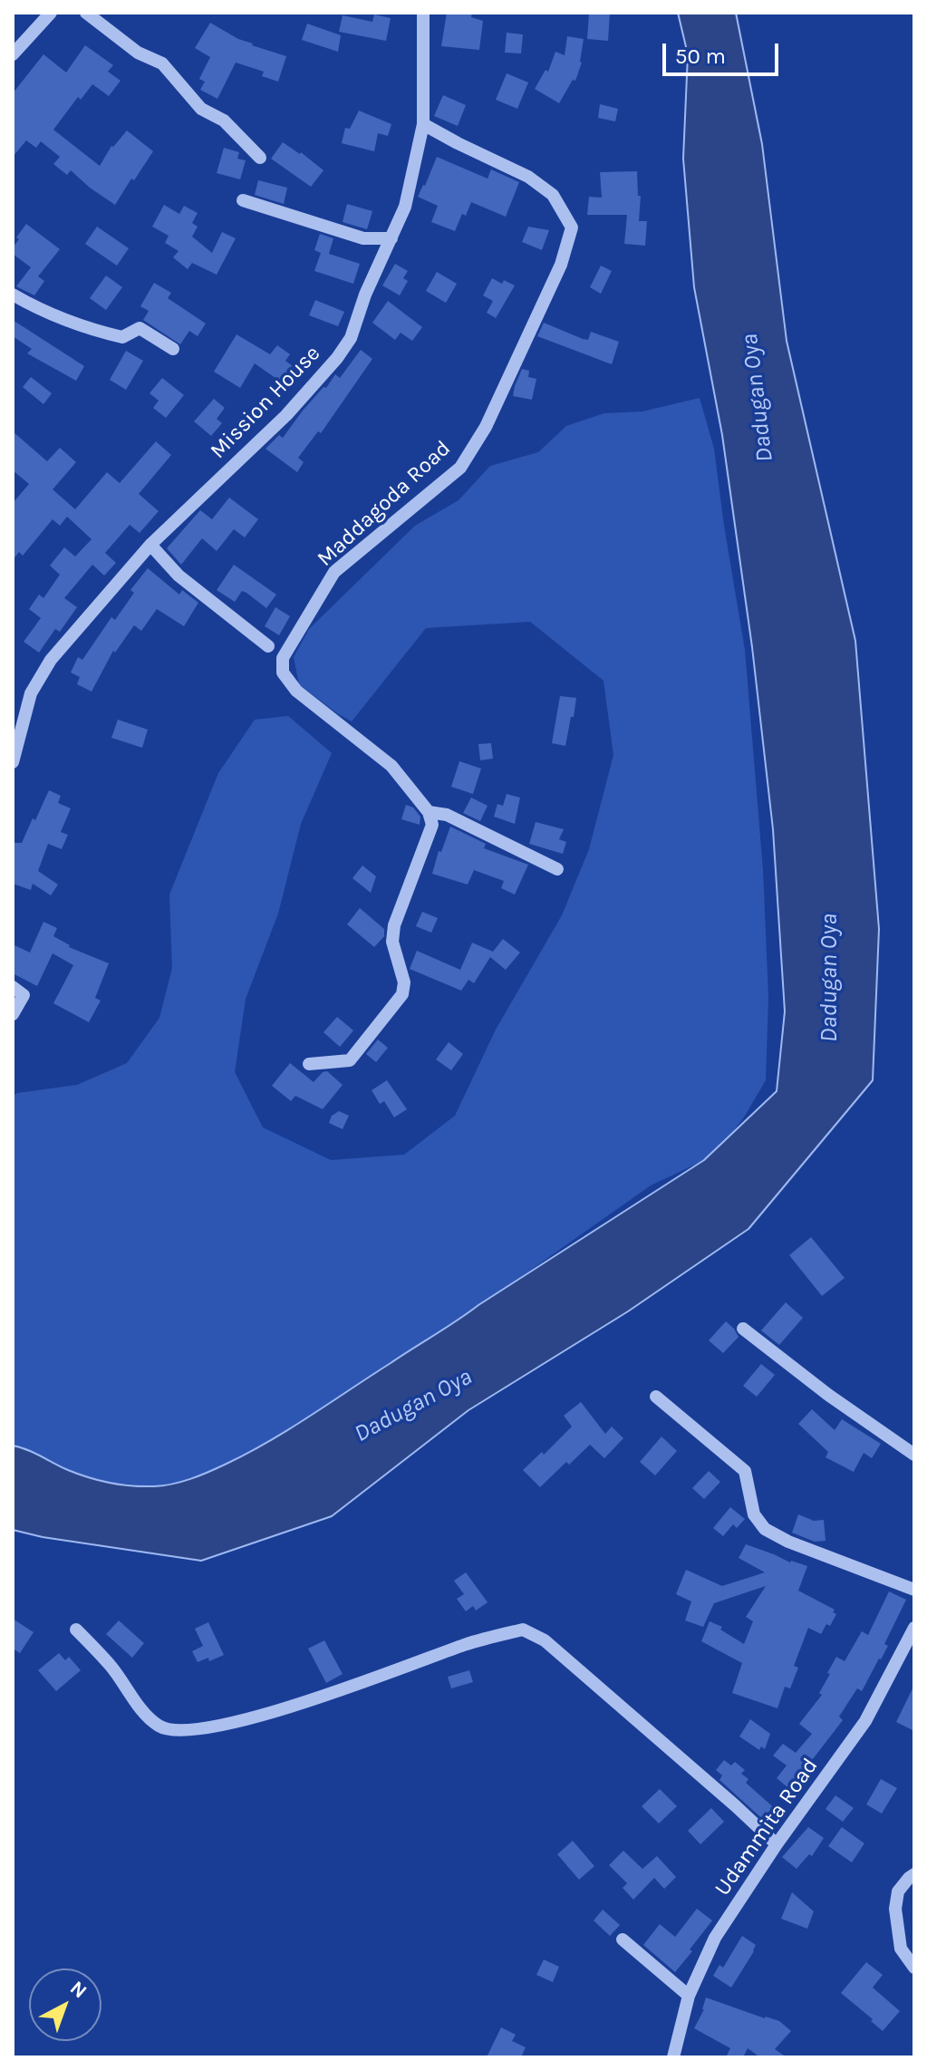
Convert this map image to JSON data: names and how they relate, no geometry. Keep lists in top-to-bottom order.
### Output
{
  "streets": {
    "street": ["Mission House", "Maddagoda Road", "Udammita Road"]
  },
  "crossings": [
    ["Mission House", "Maddagoda Road"]
  ],
  "water": ["Dadugan Oya"],
  "scale_bar": "50 m",
  "north": "top right"
}
